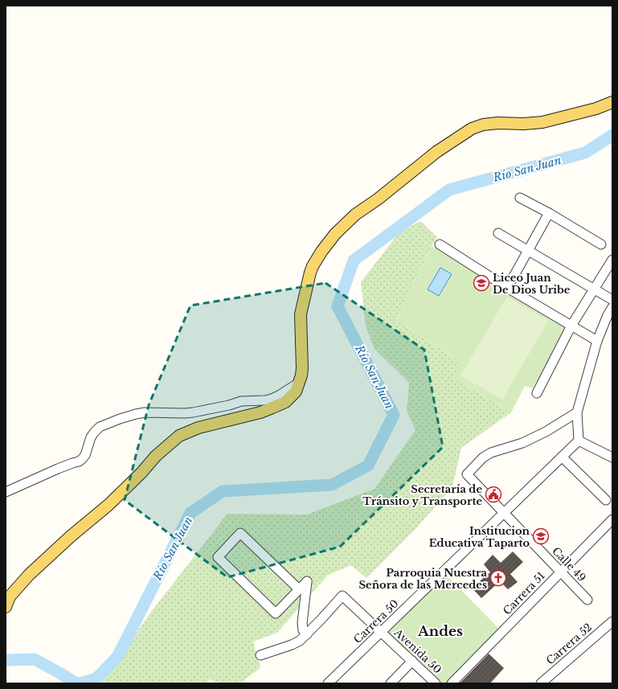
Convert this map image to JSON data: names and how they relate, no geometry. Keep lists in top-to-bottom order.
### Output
{
  "streets": {
    "street": [
      "Calle 49",
      "Carrera 51",
      "Carrera 50",
      "Carrera 52",
      "Avenida 50"
    ]
  },
  "crossings": [
    ["Calle 49", "Carrera 51"],
    ["Calle 49", "Carrera 50"],
    ["Carrera 50", "Avenida 50"]
  ],
  "districts": ["Andes"],
  "water": ["Río San Juan"],
  "places": {
    "school or university": ["Liceo Juan De Dios Uribe", "Institucion Educativa Taparto"],
    "public building": ["Secretaría de Tránsito y Transporte"],
    "church": ["Parroquia Nuestra Señora de las Mercedes"]
  }
}
